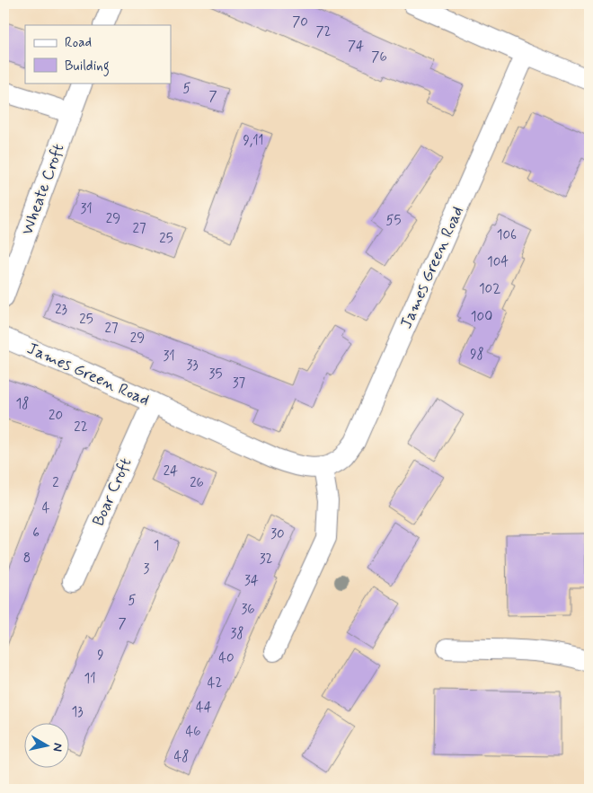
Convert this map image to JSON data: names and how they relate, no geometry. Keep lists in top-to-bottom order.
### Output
{
  "streets": {
    "street": ["Wheate Croft", "James Green Road", "Boar Croft"]
  },
  "crossings": [
    ["James Green Road", "Boar Croft"]
  ],
  "house_numbers": [
    "70",
    "72",
    "74",
    "76",
    "5",
    "7",
    "9,11",
    "31",
    "29",
    "55",
    "27",
    "106",
    "25",
    "104",
    "102",
    "23",
    "100",
    "25",
    "27",
    "29",
    "98",
    "31",
    "33",
    "35",
    "37",
    "18",
    "20",
    "22",
    "24",
    "2",
    "26",
    "4",
    "6",
    "30",
    "1",
    "8",
    "32",
    "3",
    "34",
    "5",
    "36",
    "7",
    "38",
    "9",
    "40",
    "11",
    "42",
    "44",
    "13",
    "46",
    "48"
  ],
  "legend": ["Road", "Building"],
  "north": "right"
}
